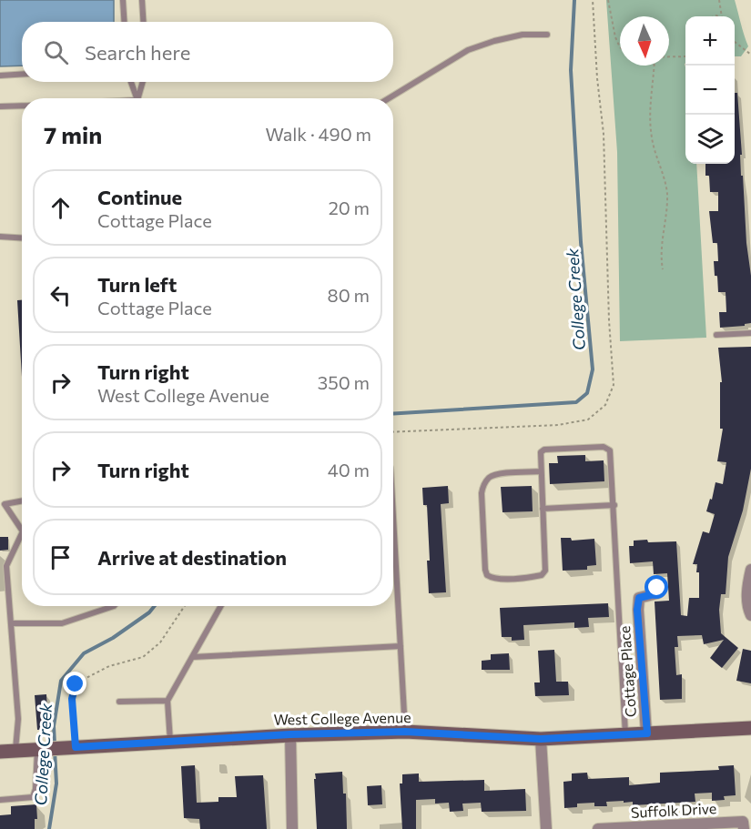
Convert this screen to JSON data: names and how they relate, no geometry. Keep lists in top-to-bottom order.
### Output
{
  "streets": {
    "main road": ["West College Avenue"],
    "street": ["Cottage Place", "Suffolk Drive"]
  },
  "crossings": [
    ["Cottage Place", "West College Avenue"]
  ],
  "water": ["College Creek"],
  "north": "bottom",
  "page": {
    "map_buttons": ["+", "−"],
    "search": "Search here",
    "heading": ["7 min", "Walk · 490 m"],
    "list": [
      ["Continue", "Cottage Place", "20 m"],
      ["Turn left", "Cottage Place", "80 m"],
      ["Turn right", "West College Avenue", "350 m"],
      ["Turn right", "40 m"],
      "Arrive at destination"
    ]
  }
}
